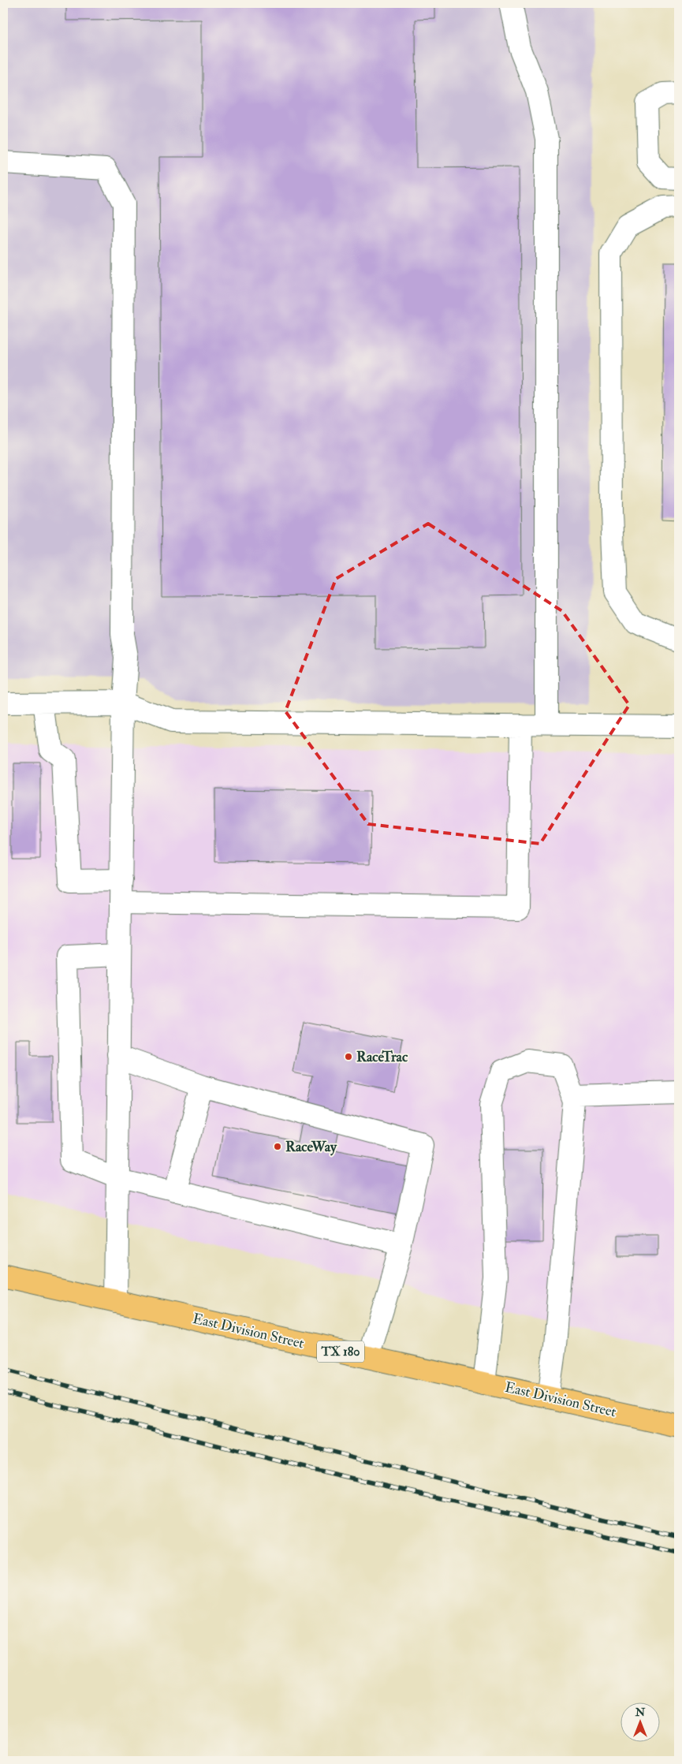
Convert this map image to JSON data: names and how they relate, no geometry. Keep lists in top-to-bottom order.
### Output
{
  "streets": {
    "main road": ["East Division Street", "TX 180"]
  },
  "places": ["RaceTrac", "RaceWay"],
  "north": "top"
}
